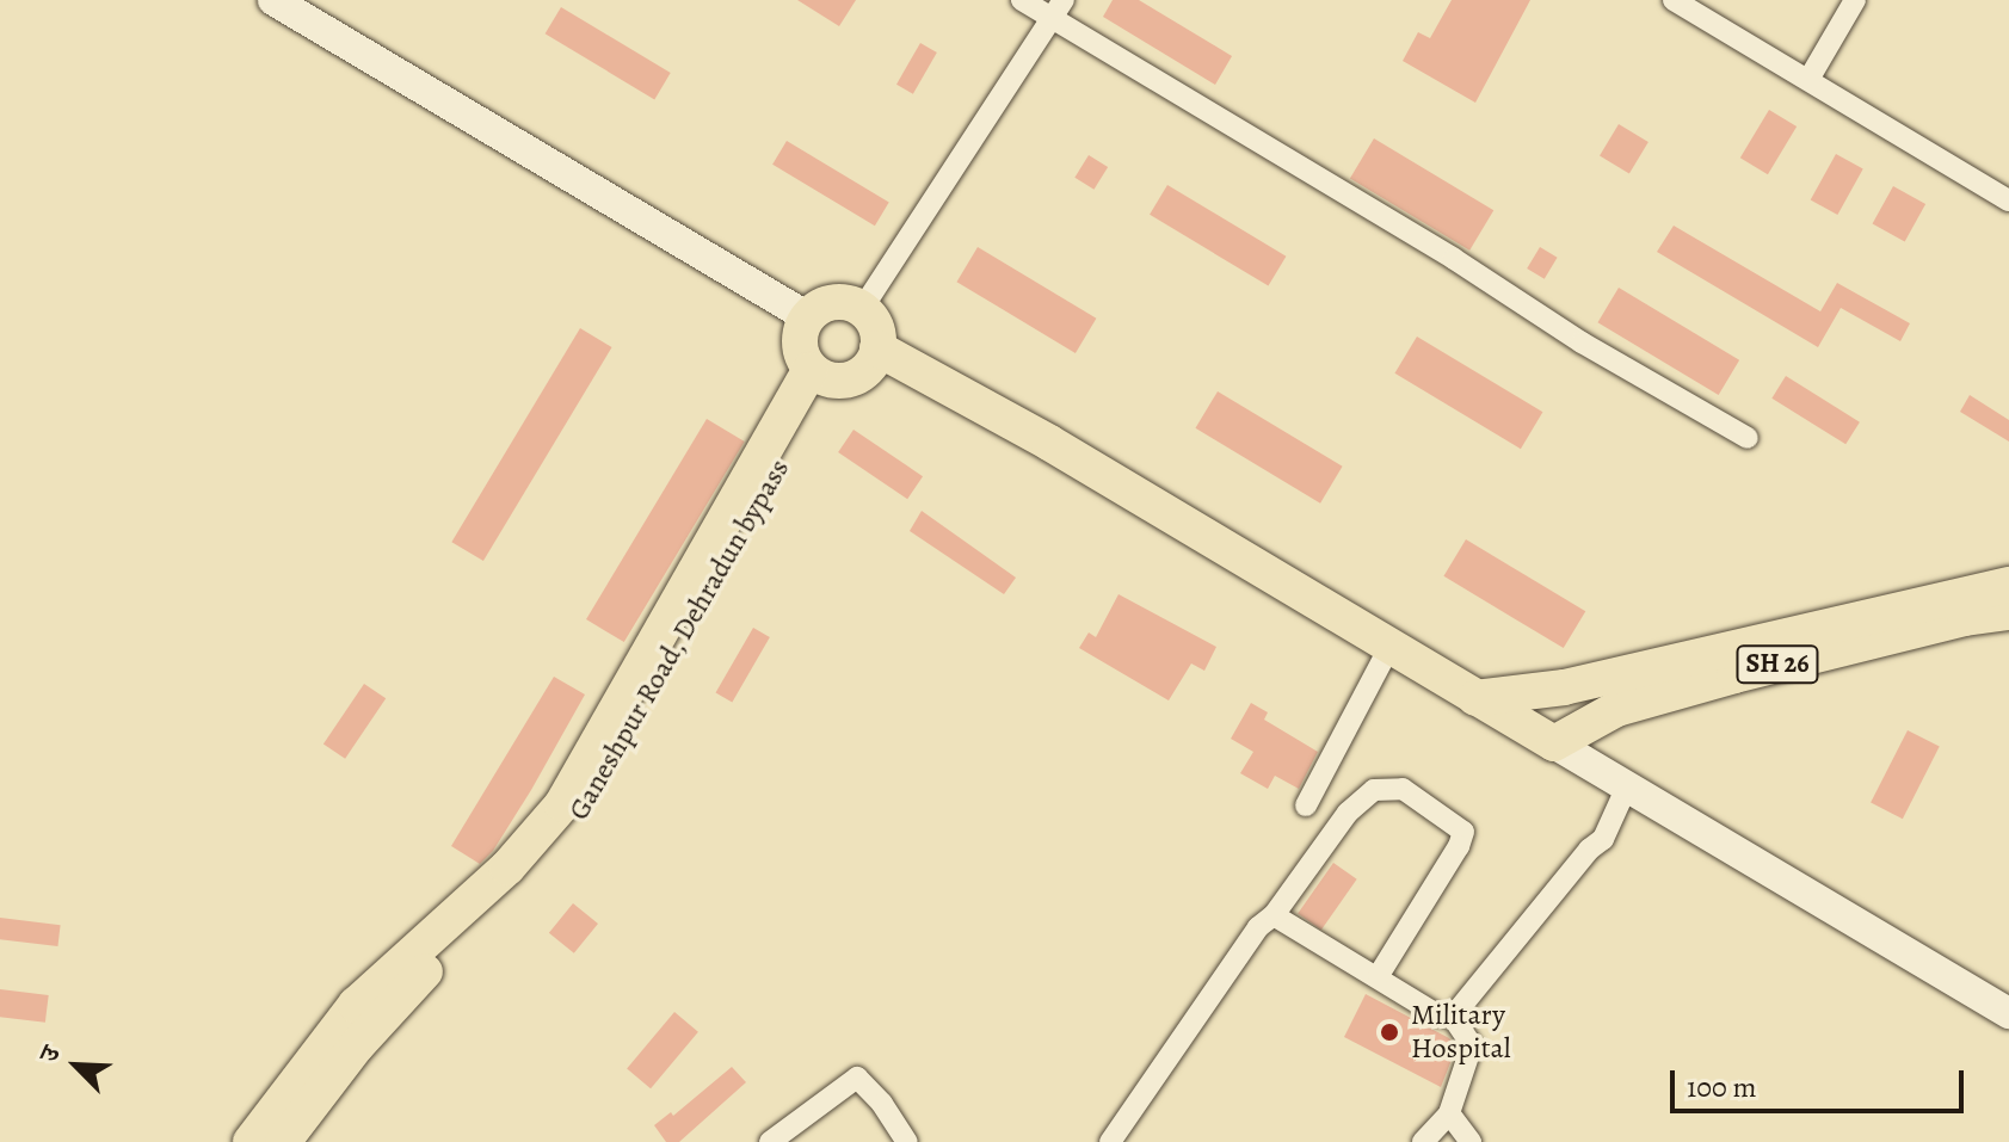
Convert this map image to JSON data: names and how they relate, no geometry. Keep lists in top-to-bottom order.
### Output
{
  "streets": {
    "main road": ["Ganeshpur Road, Dehradun bypass", "SH 26"]
  },
  "places": ["Military Hospital"],
  "scale_bar": "100 m",
  "north": "top left"
}
